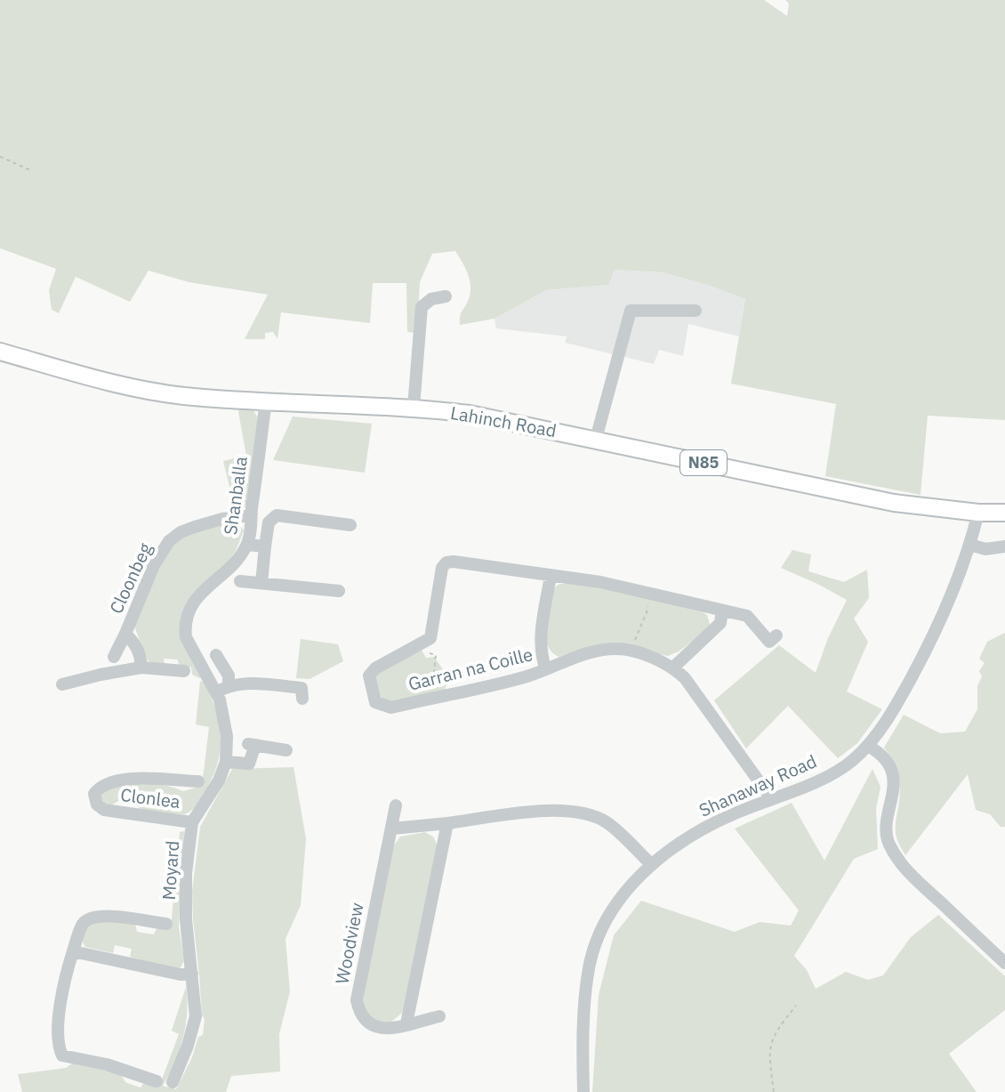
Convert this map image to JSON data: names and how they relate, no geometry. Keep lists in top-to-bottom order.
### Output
{
  "streets": {
    "main road": ["Lahinch Road", "N85"],
    "street": [
      "Shanballa",
      "Cloonbeg",
      "Garran na Coille",
      "Shanaway Road",
      "Clonlea",
      "Moyard",
      "Woodview"
    ]
  },
  "crossings": [
    ["Lahinch Road", "Shanballa"],
    ["Lahinch Road", "Shanaway Road"],
    ["Shanballa", "Cloonbeg"],
    ["Shanballa", "Moyard"],
    ["Garran na Coille", "Shanaway Road"],
    ["Clonlea", "Moyard"]
  ]
}
